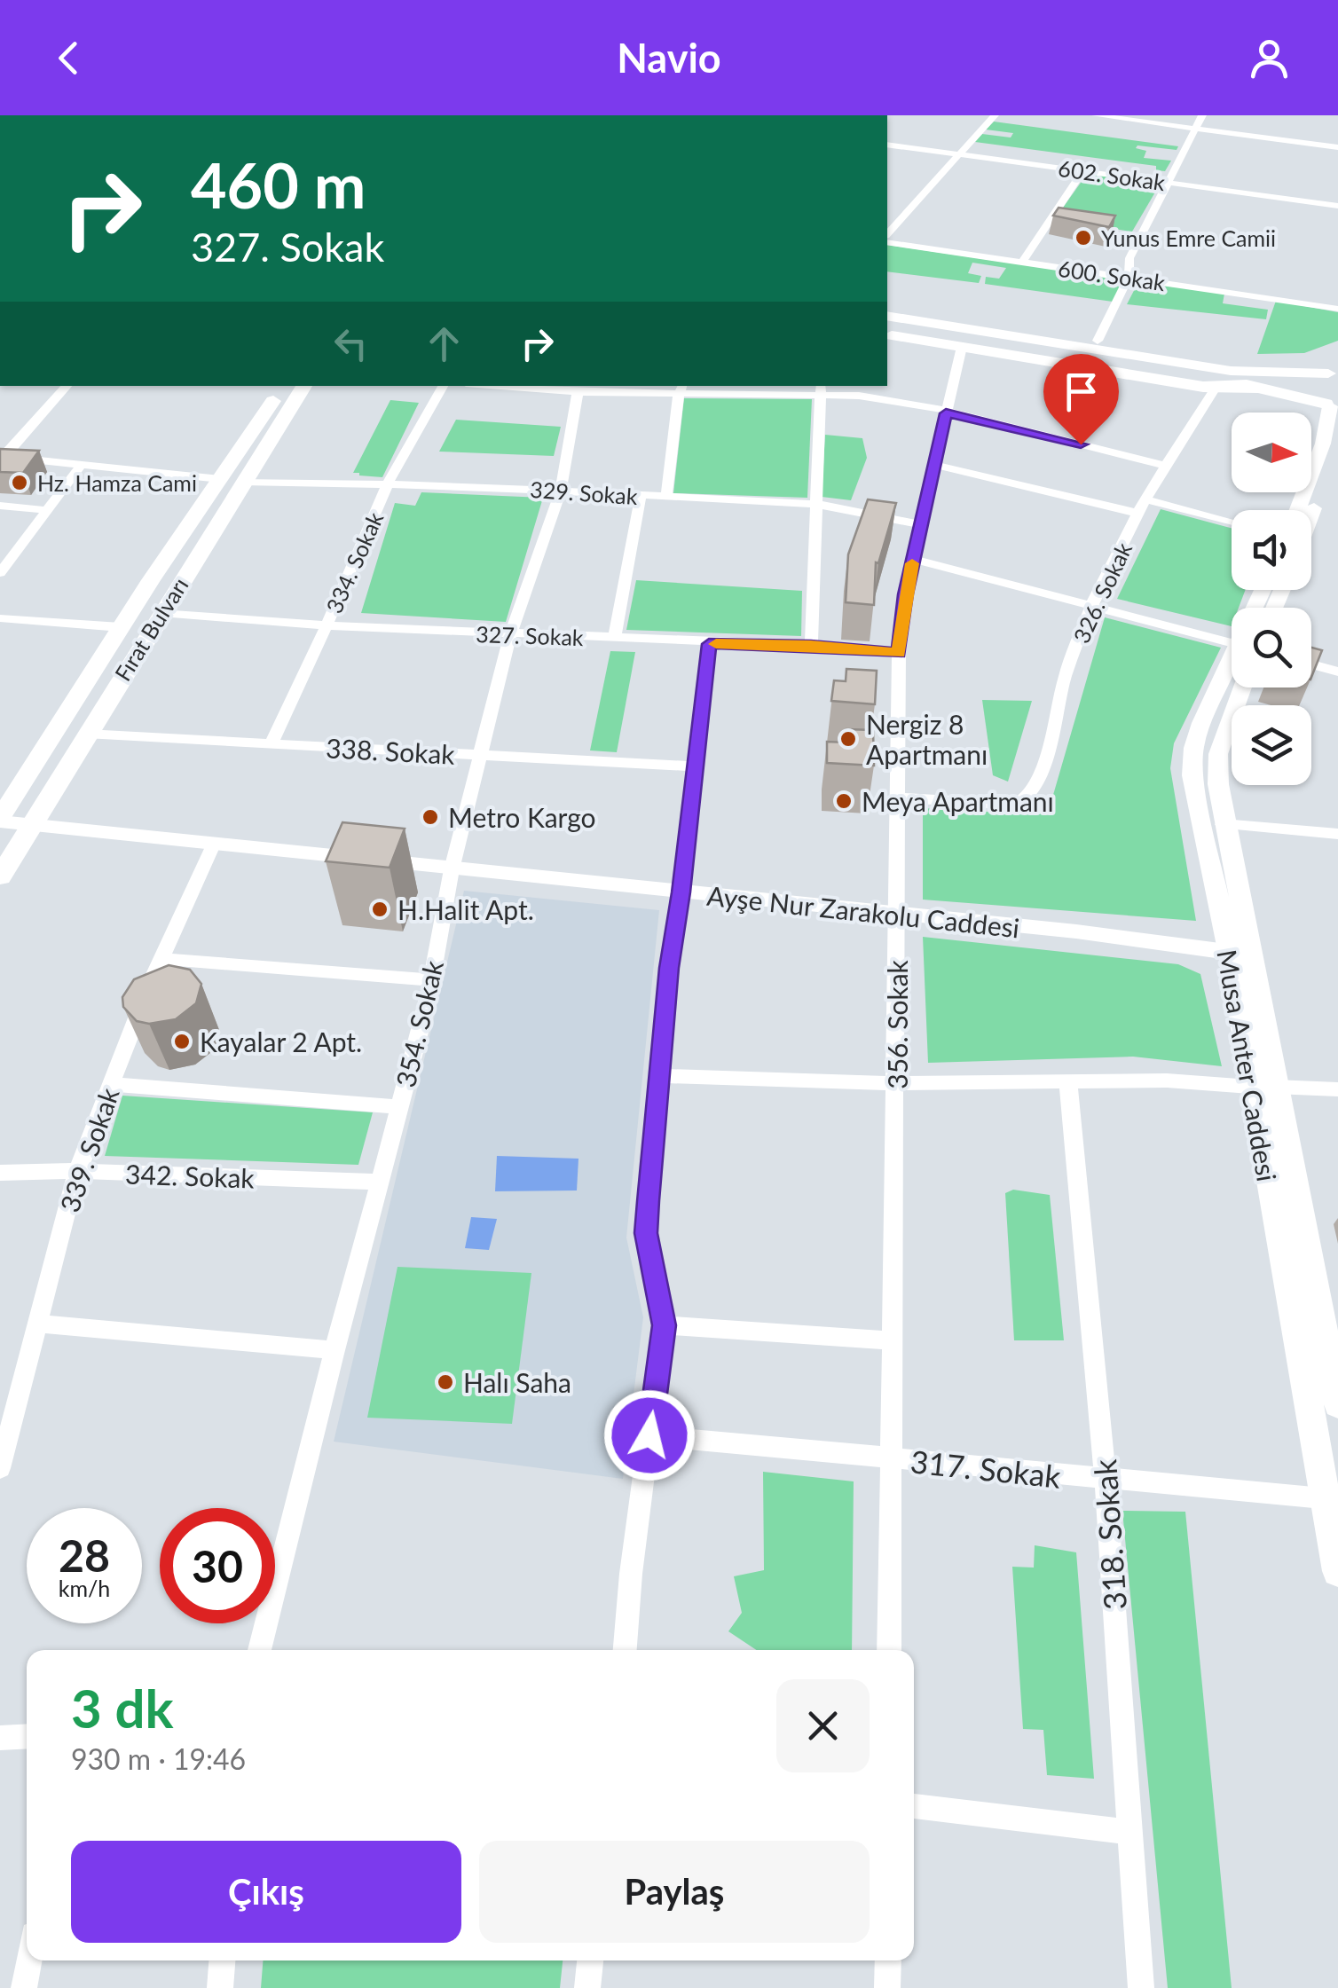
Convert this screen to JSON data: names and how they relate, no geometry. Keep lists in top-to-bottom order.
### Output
{
  "streets": {
    "main road": ["Fırat Bulvarı", "Musa Anter Caddesi"],
    "street": [
      "602. Sokak",
      "600. Sokak",
      "329. Sokak",
      "334. Sokak",
      "326. Sokak",
      "327. Sokak",
      "338. Sokak",
      "Ayşe Nur Zarakolu Caddesi",
      "354. Sokak",
      "356. Sokak",
      "339. Sokak",
      "342. Sokak",
      "317. Sokak",
      "318. Sokak"
    ]
  },
  "crossings": [
    ["329. Sokak", "334. Sokak"],
    ["329. Sokak", "Fırat Bulvarı"],
    ["329. Sokak", "354. Sokak"],
    ["329. Sokak", "356. Sokak"],
    ["334. Sokak", "327. Sokak"],
    ["334. Sokak", "338. Sokak"],
    ["326. Sokak", "356. Sokak"],
    ["Fırat Bulvarı", "327. Sokak"],
    ["Fırat Bulvarı", "338. Sokak"],
    ["Fırat Bulvarı", "Ayşe Nur Zarakolu Caddesi"],
    ["327. Sokak", "354. Sokak"],
    ["327. Sokak", "356. Sokak"],
    ["338. Sokak", "354. Sokak"],
    ["Ayşe Nur Zarakolu Caddesi", "354. Sokak"],
    ["Ayşe Nur Zarakolu Caddesi", "356. Sokak"],
    ["Ayşe Nur Zarakolu Caddesi", "Musa Anter Caddesi"],
    ["Ayşe Nur Zarakolu Caddesi", "339. Sokak"],
    ["354. Sokak", "342. Sokak"],
    ["356. Sokak", "317. Sokak"],
    ["Musa Anter Caddesi", "317. Sokak"],
    ["339. Sokak", "342. Sokak"],
    ["317. Sokak", "318. Sokak"]
  ],
  "places": [
    "Yunus Emre Camii",
    "Hz. Hamza Cami",
    "Nergiz 8 Apartmanı",
    "Meya Apartmanı",
    "Metro Kargo",
    "H.Halit Apt.",
    "Kayalar 2 Apt.",
    "Halı Saha"
  ],
  "north": "right",
  "page": {
    "header": "Navio",
    "turn": ["460 m", "327. Sokak"],
    "speed": "28 km/h",
    "limit": "30",
    "heading": ["3 dk", "930 m · 19:46"],
    "buttons": ["Çıkış", "Paylaş"]
  }
}
